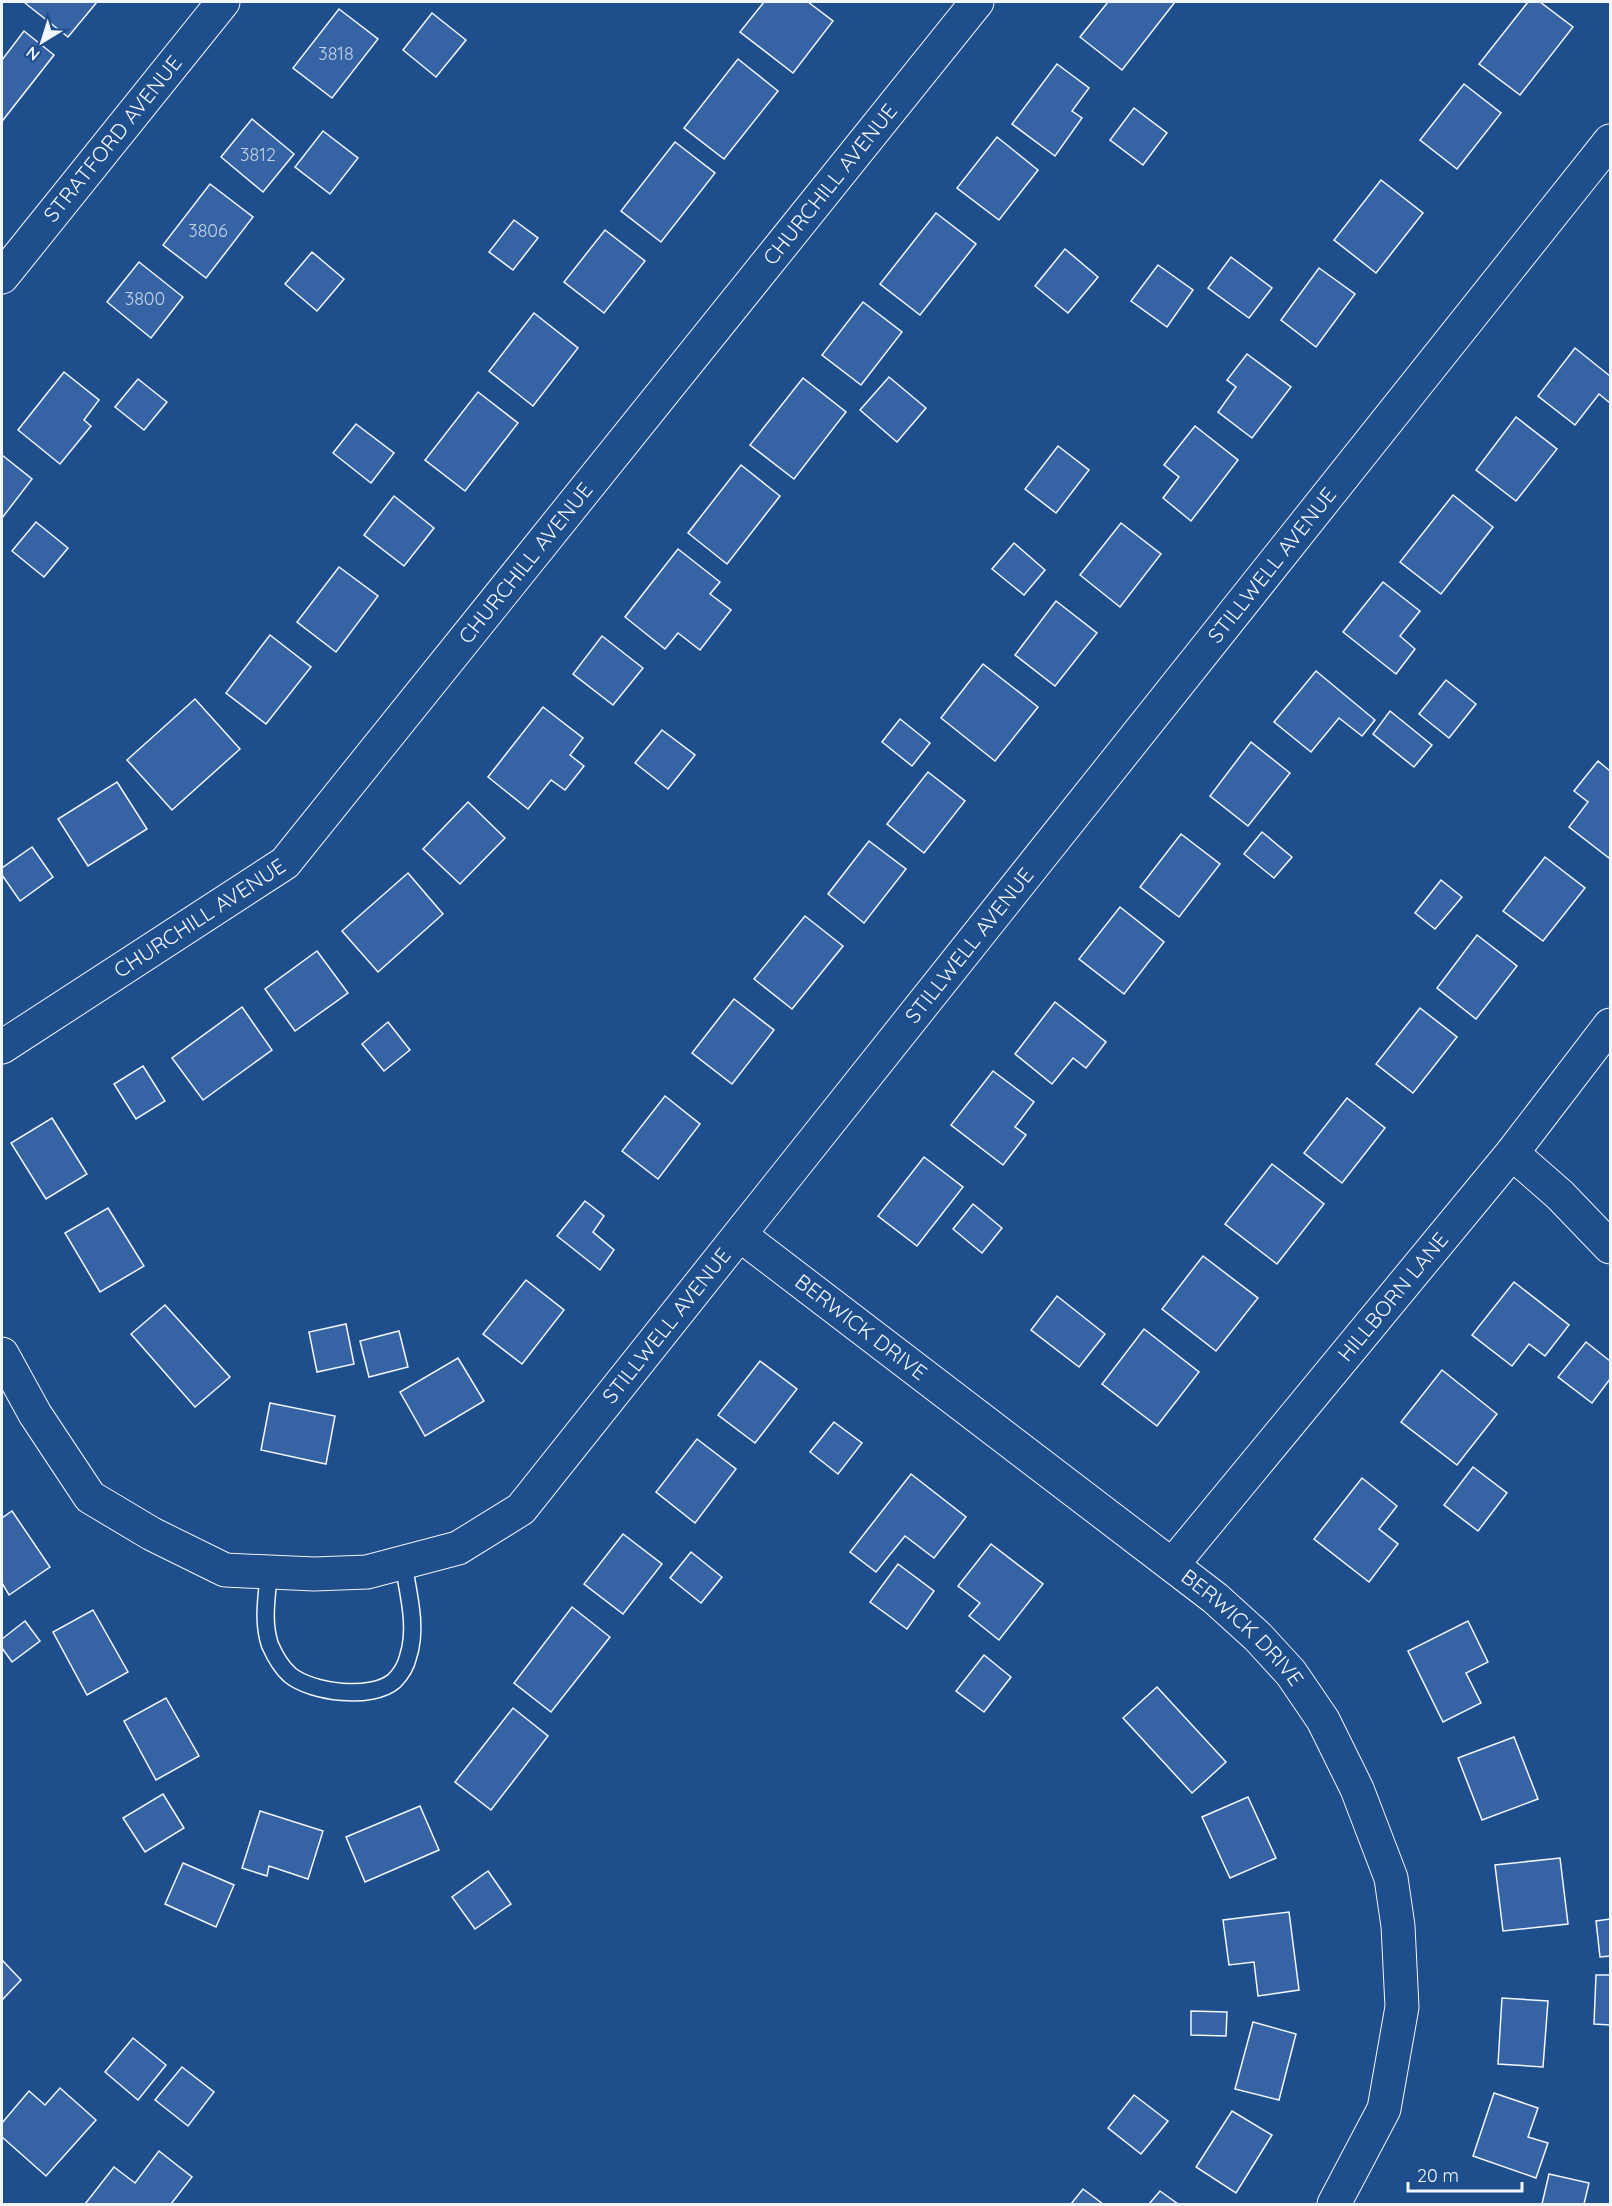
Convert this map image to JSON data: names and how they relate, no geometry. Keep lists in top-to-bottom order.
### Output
{
  "streets": {
    "street": [
      "STRATFORD AVENUE",
      "CHURCHILL AVENUE",
      "STILLWELL AVENUE",
      "HILLBORN LANE",
      "BERWICK DRIVE"
    ]
  },
  "crossings": [
    ["STILLWELL AVENUE", "BERWICK DRIVE"],
    ["HILLBORN LANE", "BERWICK DRIVE"]
  ],
  "house_numbers": [
    "3818",
    "3812",
    "3806",
    "3800"
  ],
  "scale_bar": "20 m",
  "north": "bottom left"
}
